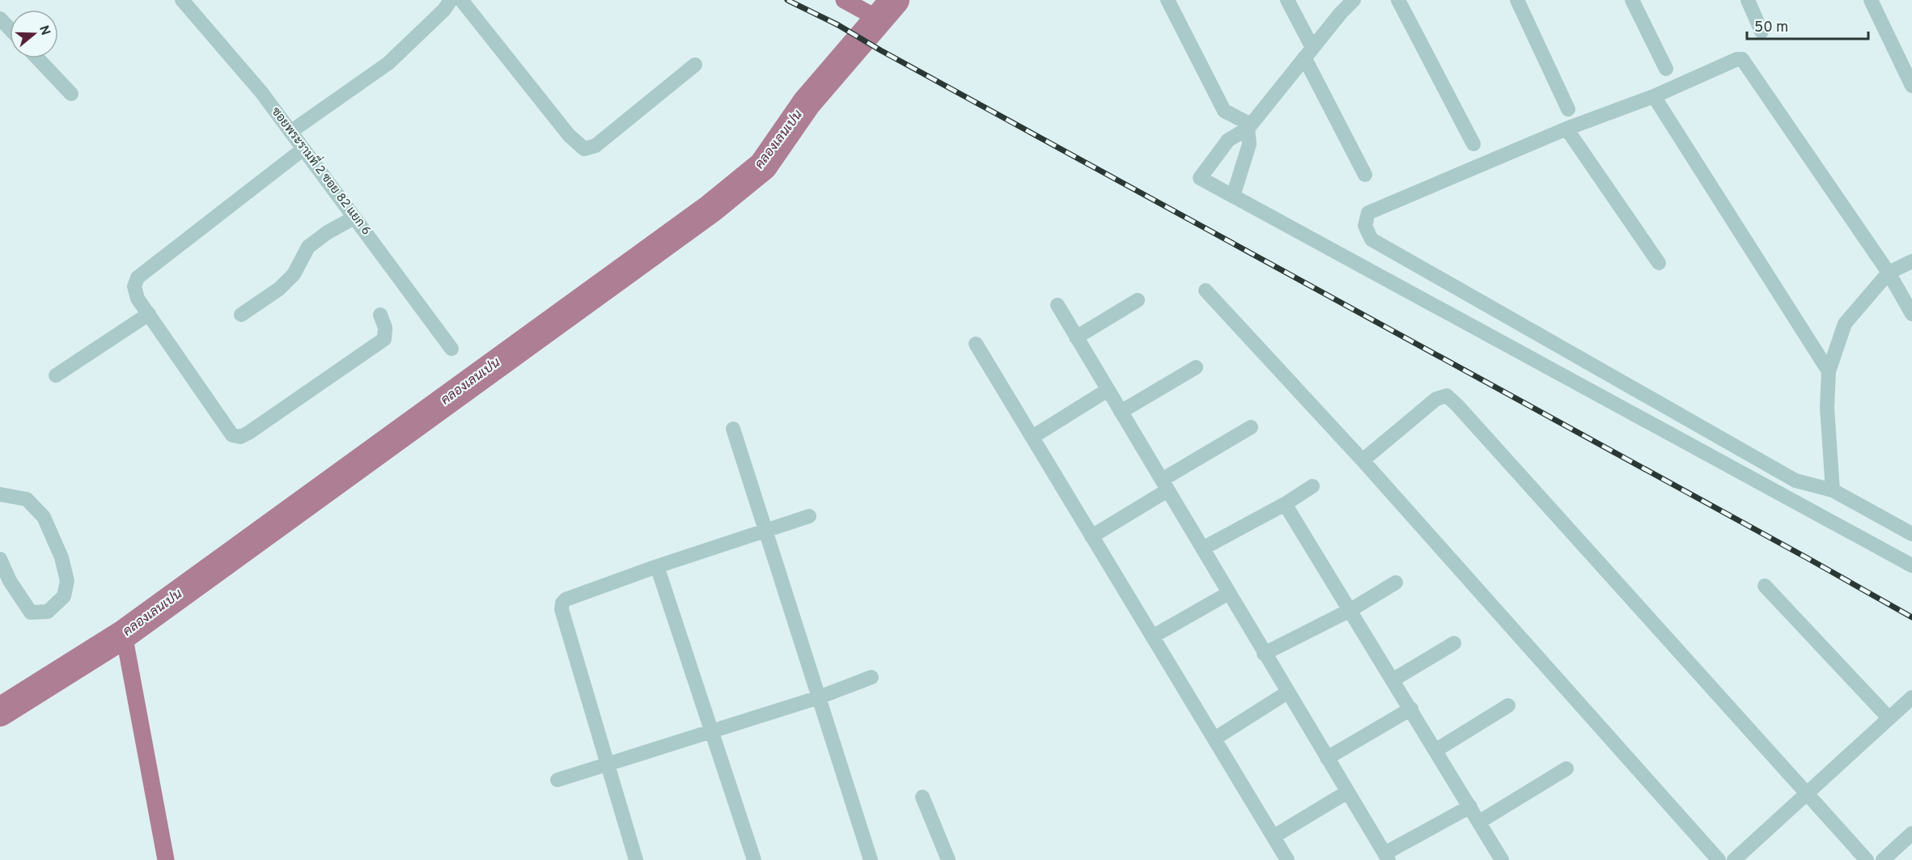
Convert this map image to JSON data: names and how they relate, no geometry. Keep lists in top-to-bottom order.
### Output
{
  "streets": {
    "street": ["ซอยพระรามที่ 2 ซอย 82 แยก 6"]
  },
  "water": ["คลองเลนเปน"],
  "scale_bar": "50 m",
  "north": "right"
}
